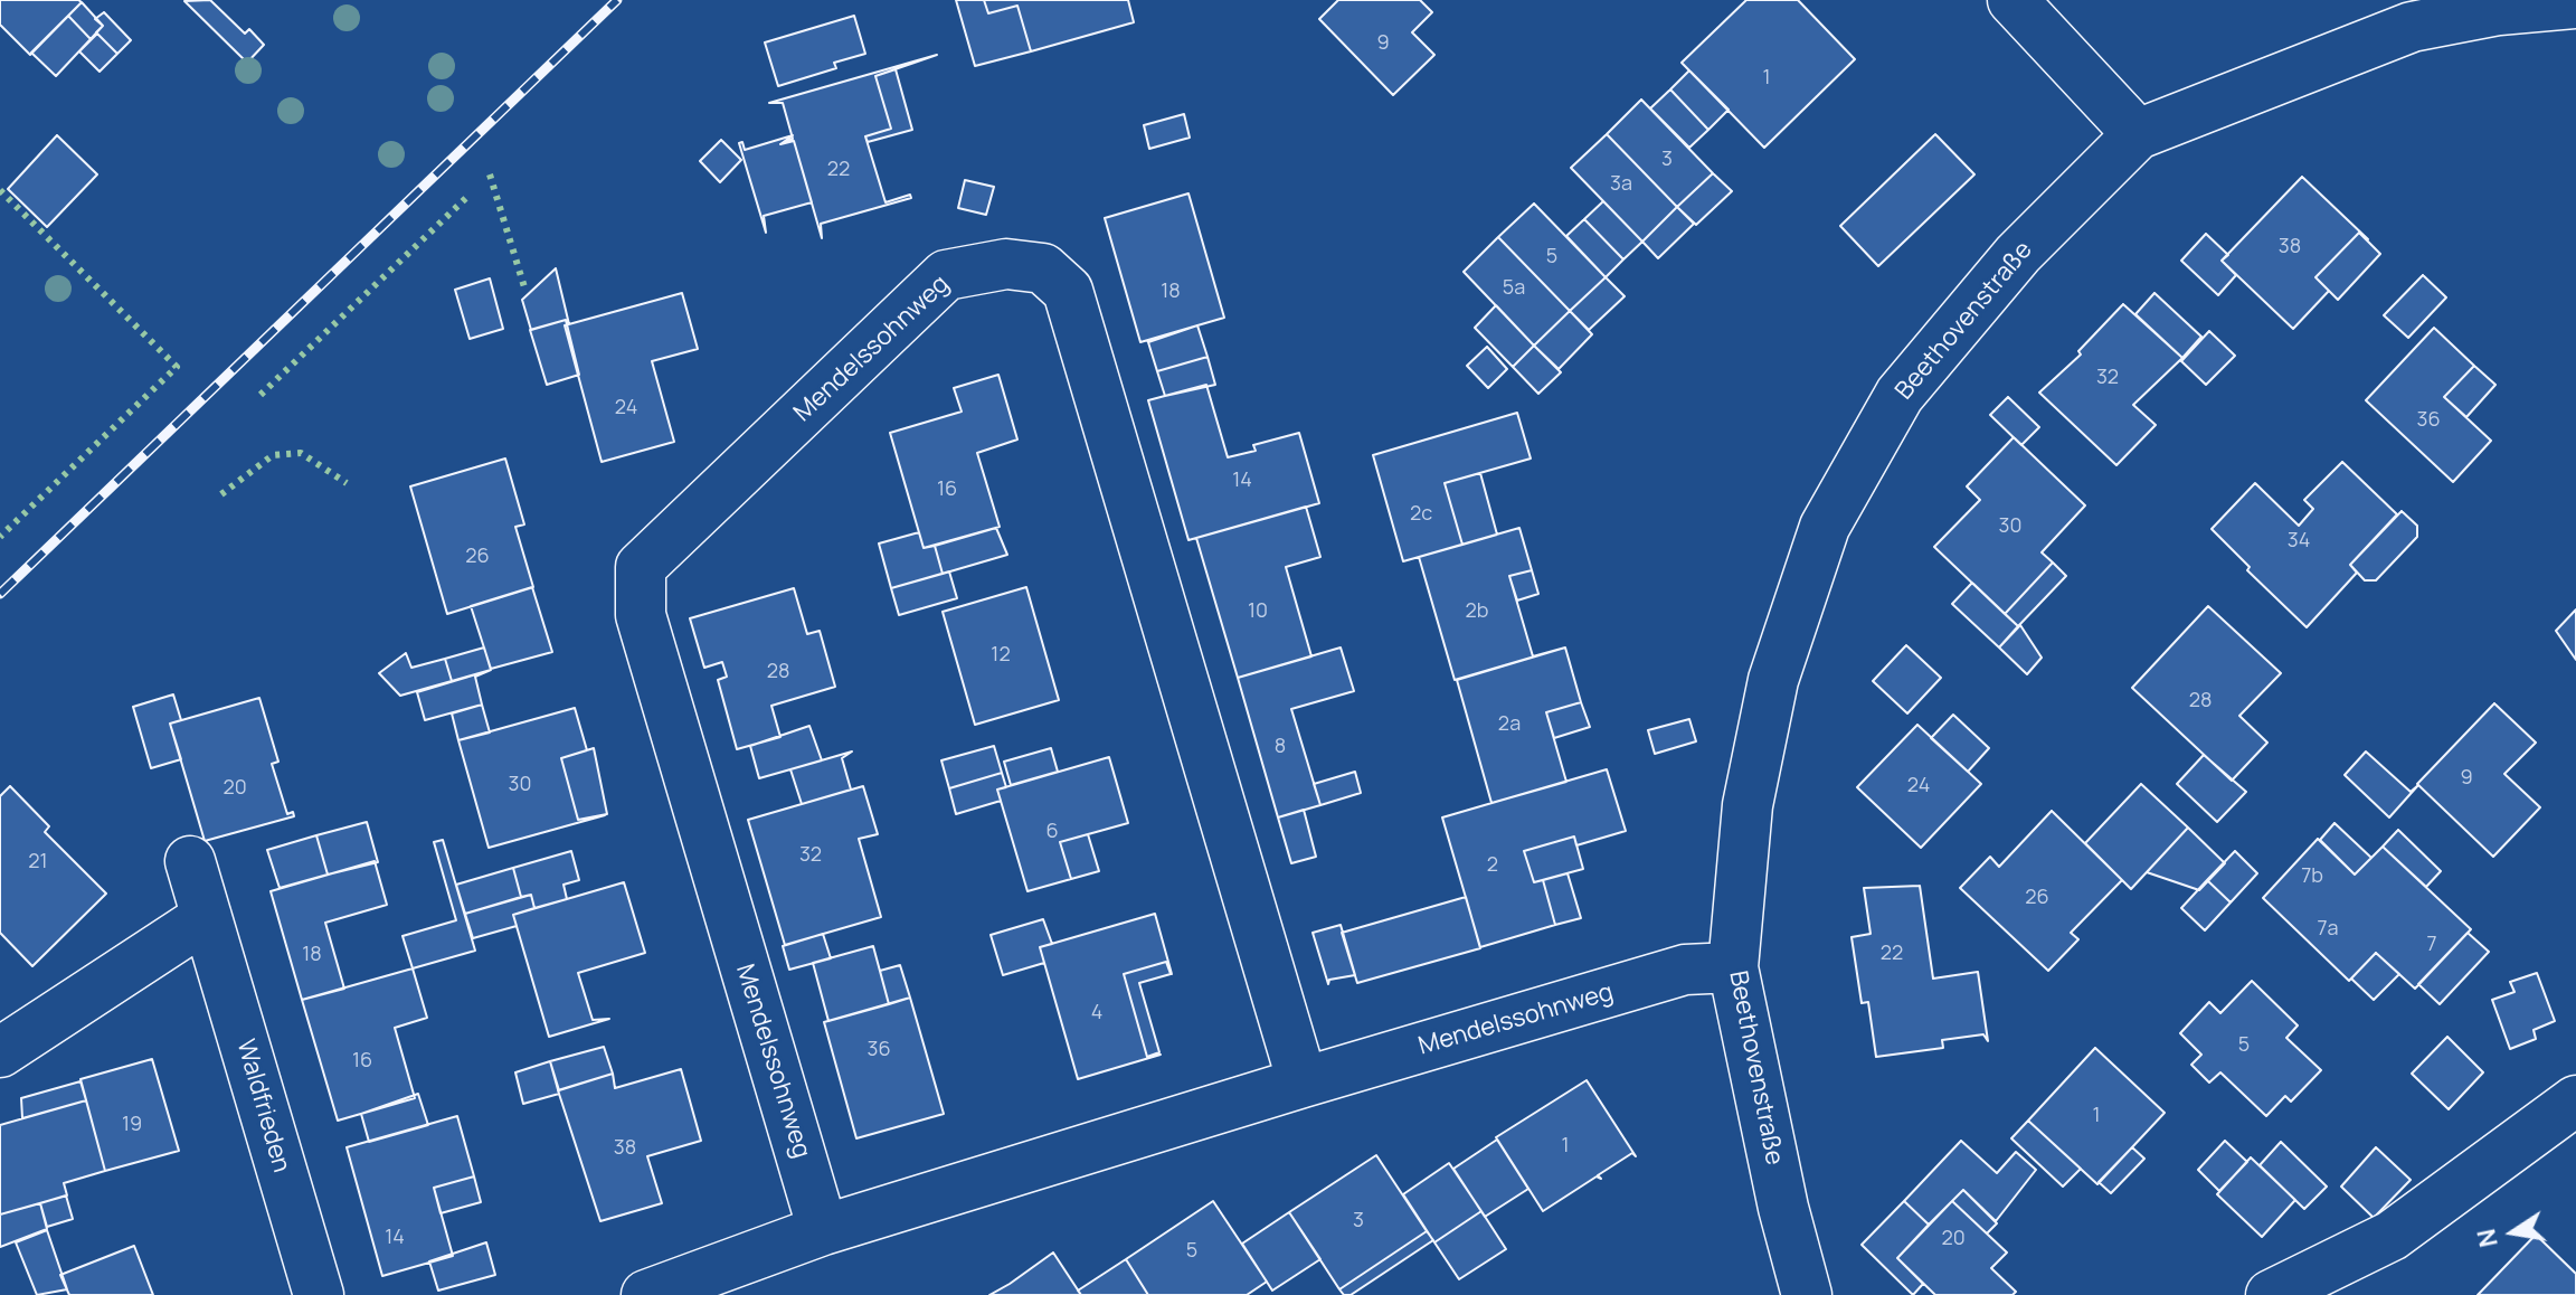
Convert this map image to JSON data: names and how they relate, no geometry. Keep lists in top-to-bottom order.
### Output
{
  "streets": {
    "street": ["Beethovenstraße", "Mendelssohnweg", "Waldfrieden"]
  },
  "crossings": [
    ["Beethovenstraße", "Mendelssohnweg"]
  ],
  "house_numbers": [
    "9",
    "1",
    "3",
    "22",
    "3a",
    "38",
    "5",
    "5a",
    "18",
    "32",
    "24",
    "36",
    "14",
    "16",
    "2c",
    "30",
    "34",
    "26",
    "10",
    "2b",
    "12",
    "28",
    "28",
    "2a",
    "8",
    "9",
    "30",
    "24",
    "20",
    "6",
    "32",
    "21",
    "2",
    "7b",
    "26",
    "7a",
    "7",
    "22",
    "18",
    "4",
    "5",
    "36",
    "16",
    "1",
    "19",
    "1",
    "38",
    "3",
    "14",
    "20",
    "5"
  ],
  "north": "left"
}
